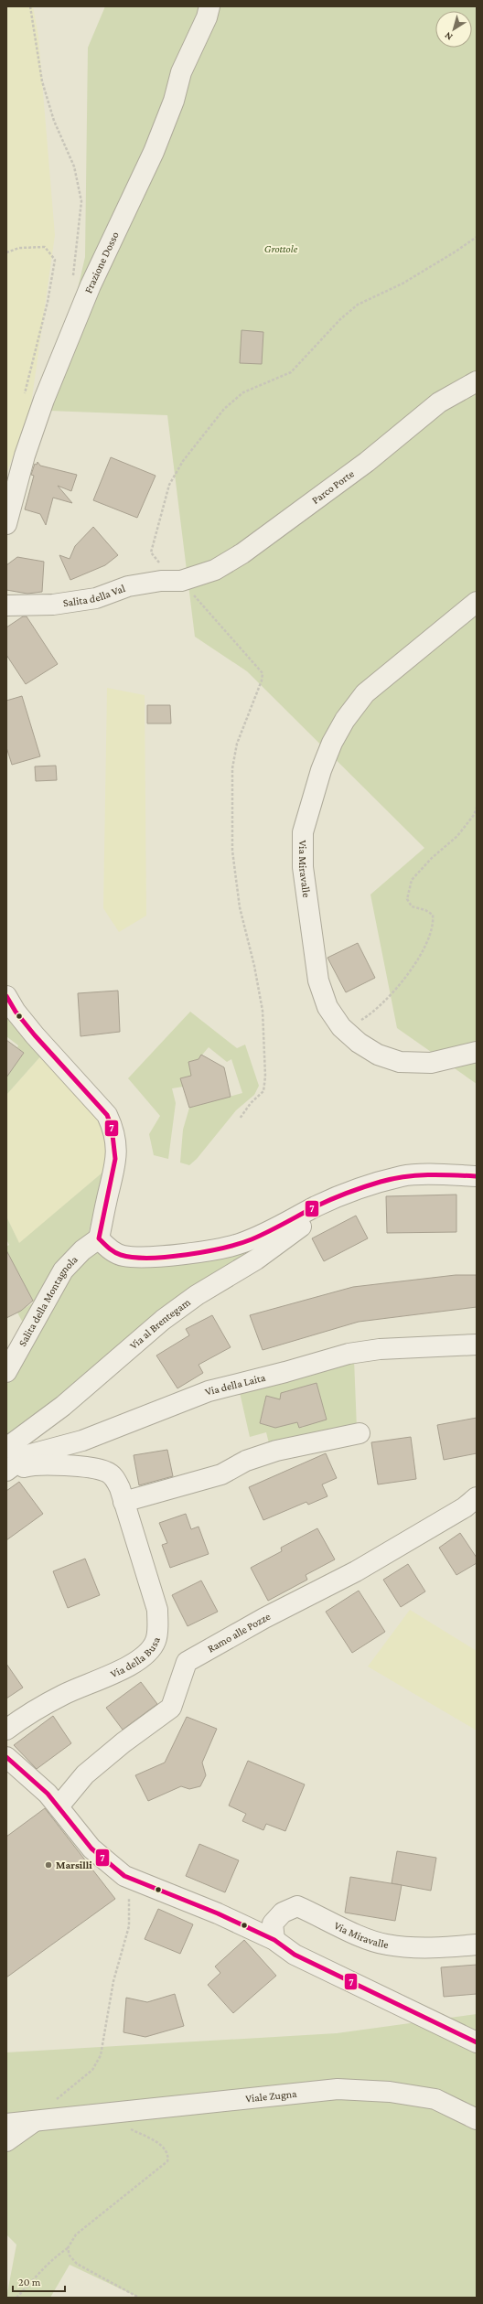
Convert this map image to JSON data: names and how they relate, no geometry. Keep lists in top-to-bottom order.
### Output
{
  "streets": {
    "street": [
      "Frazione Dosso",
      "Parco Porte",
      "Salita della Val",
      "Via Miravalle",
      "Salita della Montagnola",
      "Via al Brentegam",
      "Via della Laita",
      "Ramo alle Pozze",
      "Via della Busa",
      "Viale Zugna"
    ]
  },
  "crossings": [
    ["Parco Porte", "Salita della Val"],
    ["Via della Laita", "Via della Busa"]
  ],
  "parks": ["Grottole"],
  "places": ["Marsilli"],
  "lines": ["transit line 7"],
  "scale_bar": "20 m",
  "north": "bottom left"
}
